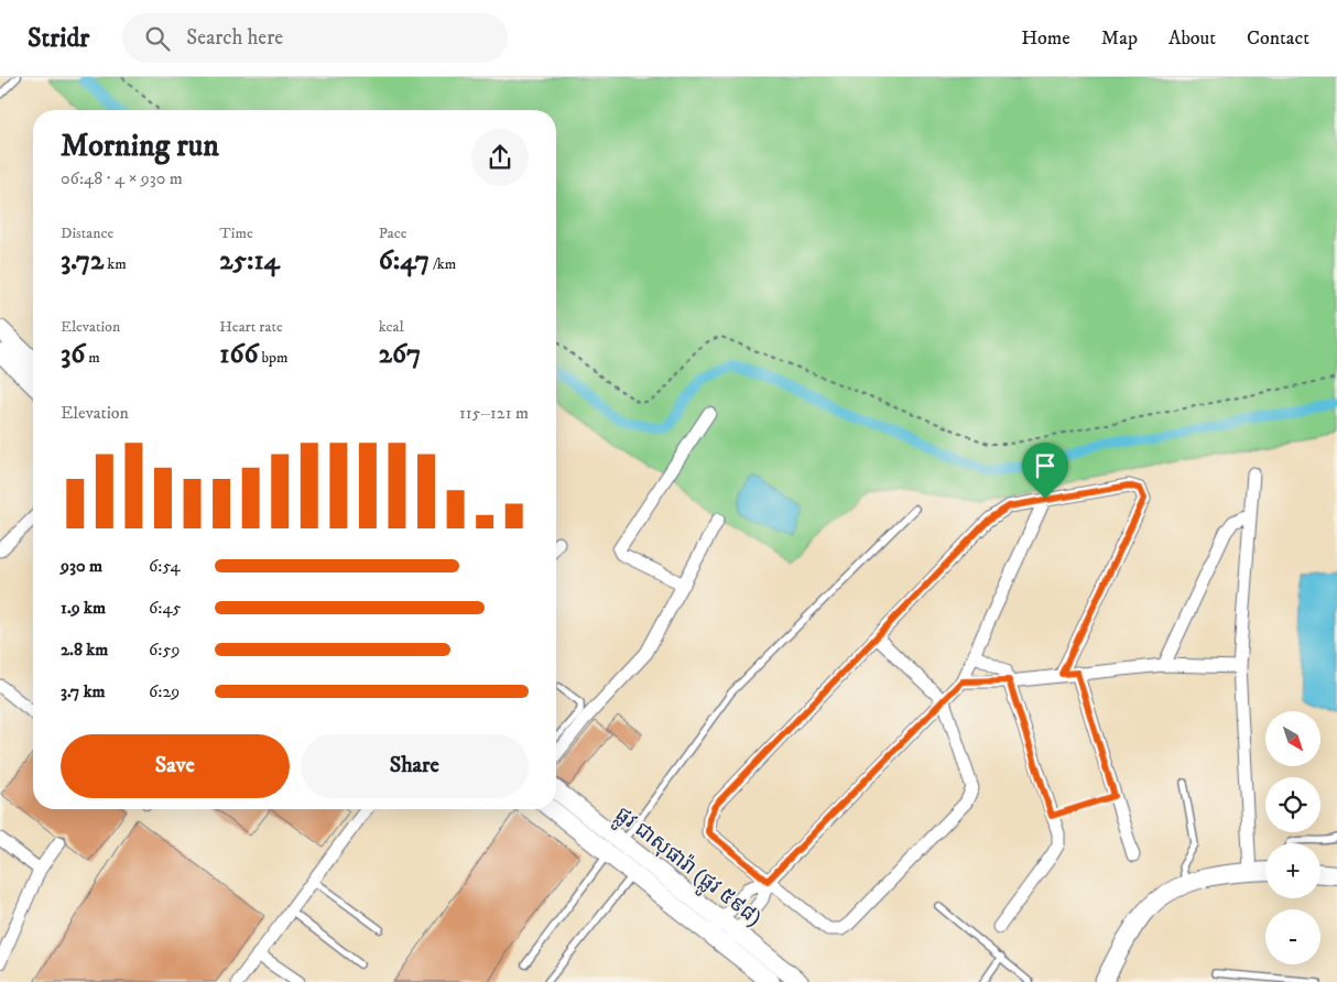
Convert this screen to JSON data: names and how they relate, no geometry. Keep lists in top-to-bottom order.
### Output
{
  "streets": {
    "main road": ["ផ្លូវ ជាសុផារ៉ា (ផ្លូវ ៥៩៨)"]
  },
  "north": "bottom right",
  "page": {
    "header": "Stridr",
    "search": "Search here",
    "nav": [
      "Home",
      "Map",
      "About",
      "Contact"
    ],
    "heading": ["Morning run", "06:48 · 4 × 930 m"],
    "stats": [
      ["Distance", "3.72 km"],
      ["Time", "25:14"],
      ["Pace", "6:47 /km"],
      ["Elevation", "36 m"],
      ["Heart rate", "166 bpm"],
      ["kcal", "267"]
    ],
    "chart": ["Elevation", "115–121 m"],
    "list": [
      {
        "name": "930 m",
        "note": "6:54"
      },
      {
        "name": "1.9 km",
        "note": "6:45"
      },
      {
        "name": "2.8 km",
        "note": "6:59"
      },
      {
        "name": "3.7 km",
        "note": "6:29"
      }
    ],
    "map_buttons": ["+", "−"],
    "buttons": ["Save", "Share"]
  }
}
